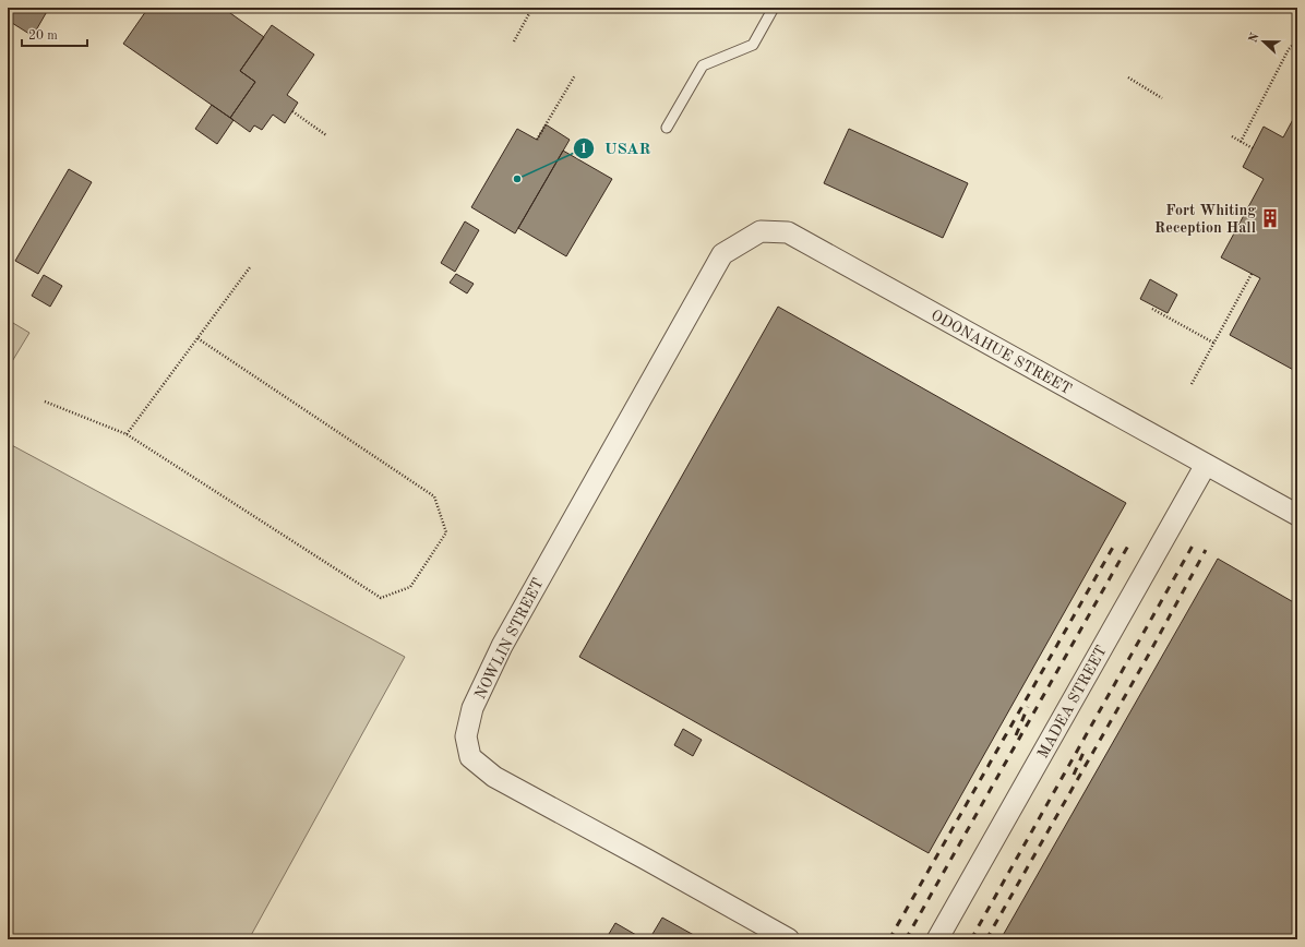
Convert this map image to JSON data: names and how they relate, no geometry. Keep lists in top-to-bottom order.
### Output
{
  "streets": {
    "street": ["ODONAHUE STREET", "NOWLIN STREET", "MADEA STREET"]
  },
  "crossings": [
    ["ODONAHUE STREET", "NOWLIN STREET"],
    ["ODONAHUE STREET", "MADEA STREET"]
  ],
  "places": {
    "other": ["USAR"],
    "building": ["Fort Whiting Reception Hall"]
  },
  "scale_bar": "20 m",
  "north": "left"
}
